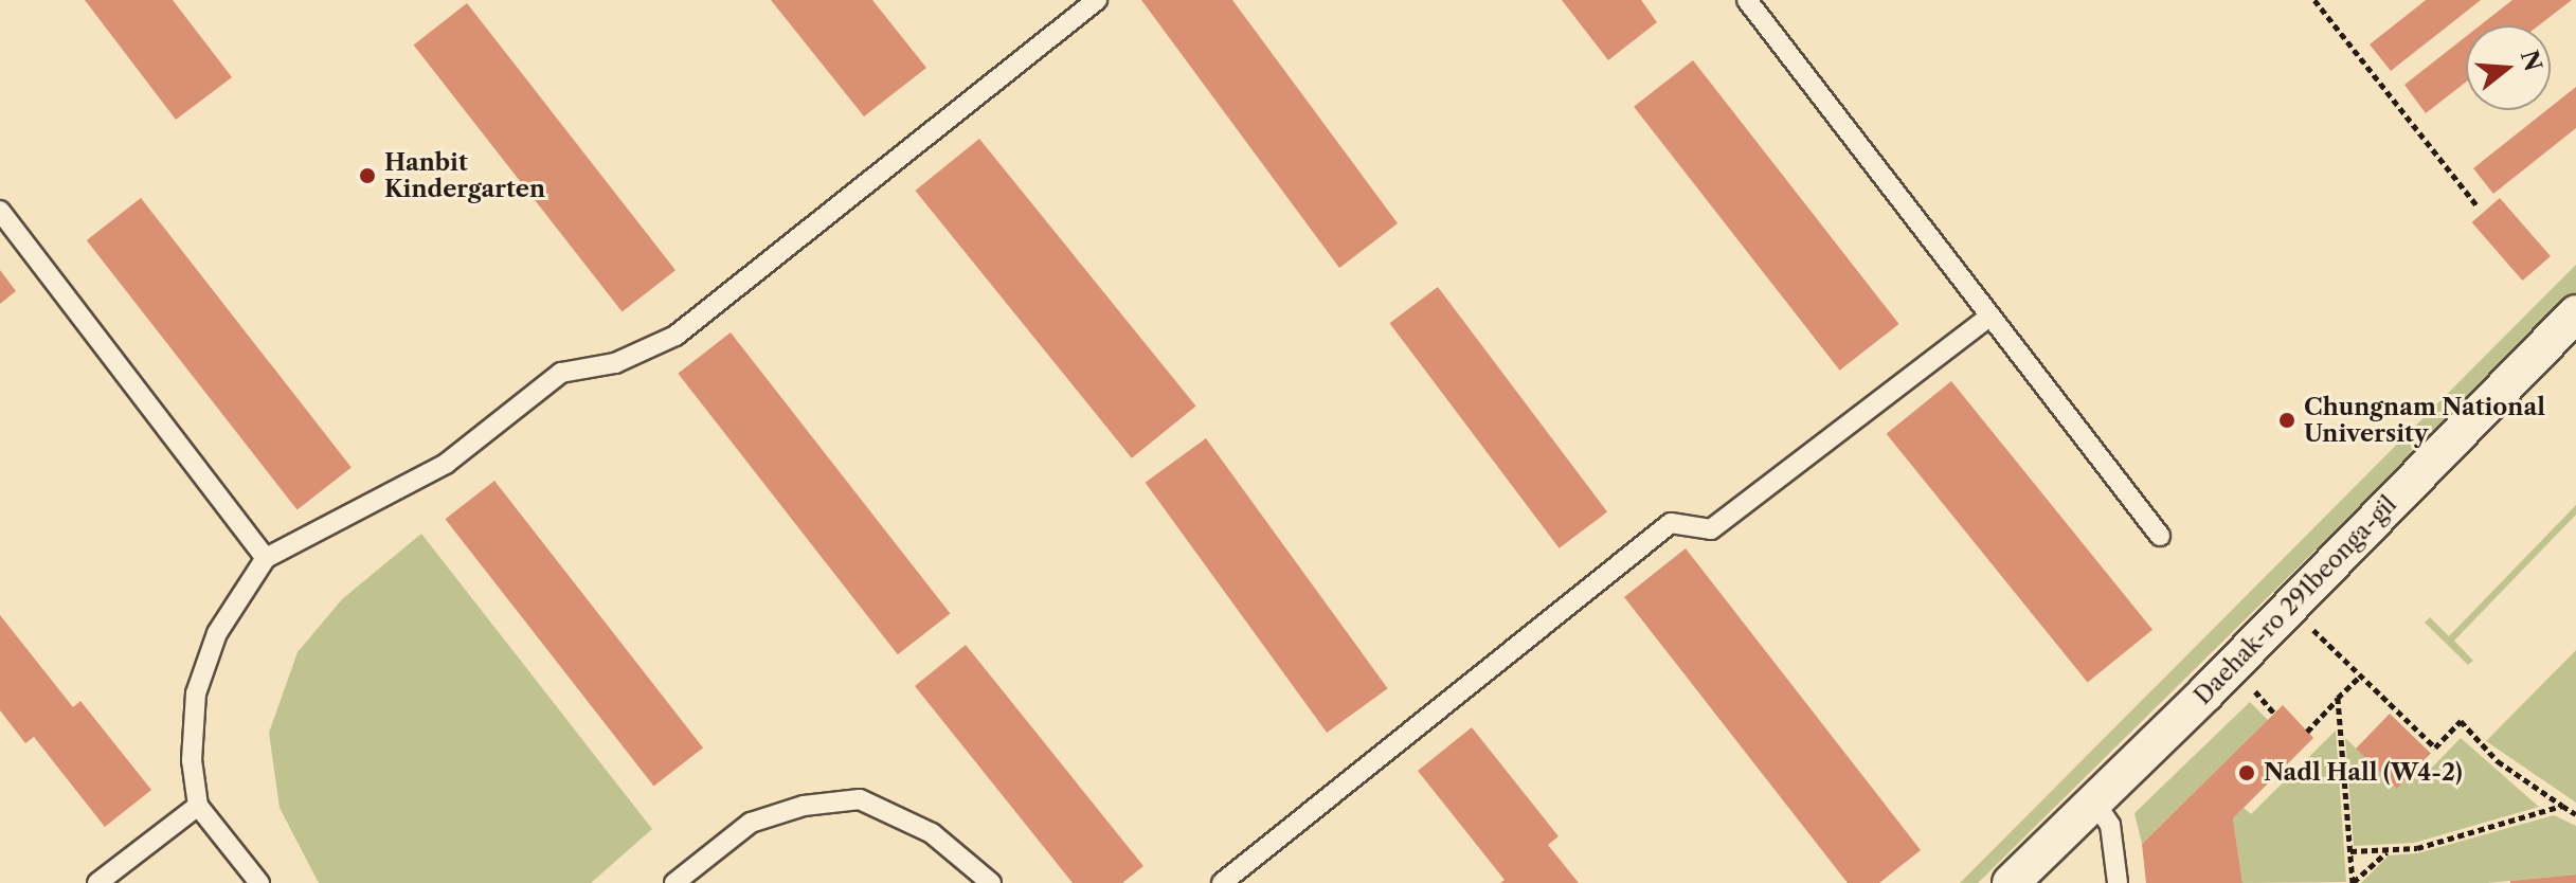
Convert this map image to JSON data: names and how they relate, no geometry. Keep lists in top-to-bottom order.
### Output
{
  "streets": {
    "street": ["Daehak-ro 291beonga-gil"]
  },
  "places": ["Hanbit Kindergarten", "Chungnam National University", "Nadl Hall (W4-2)"],
  "north": "right"
}
